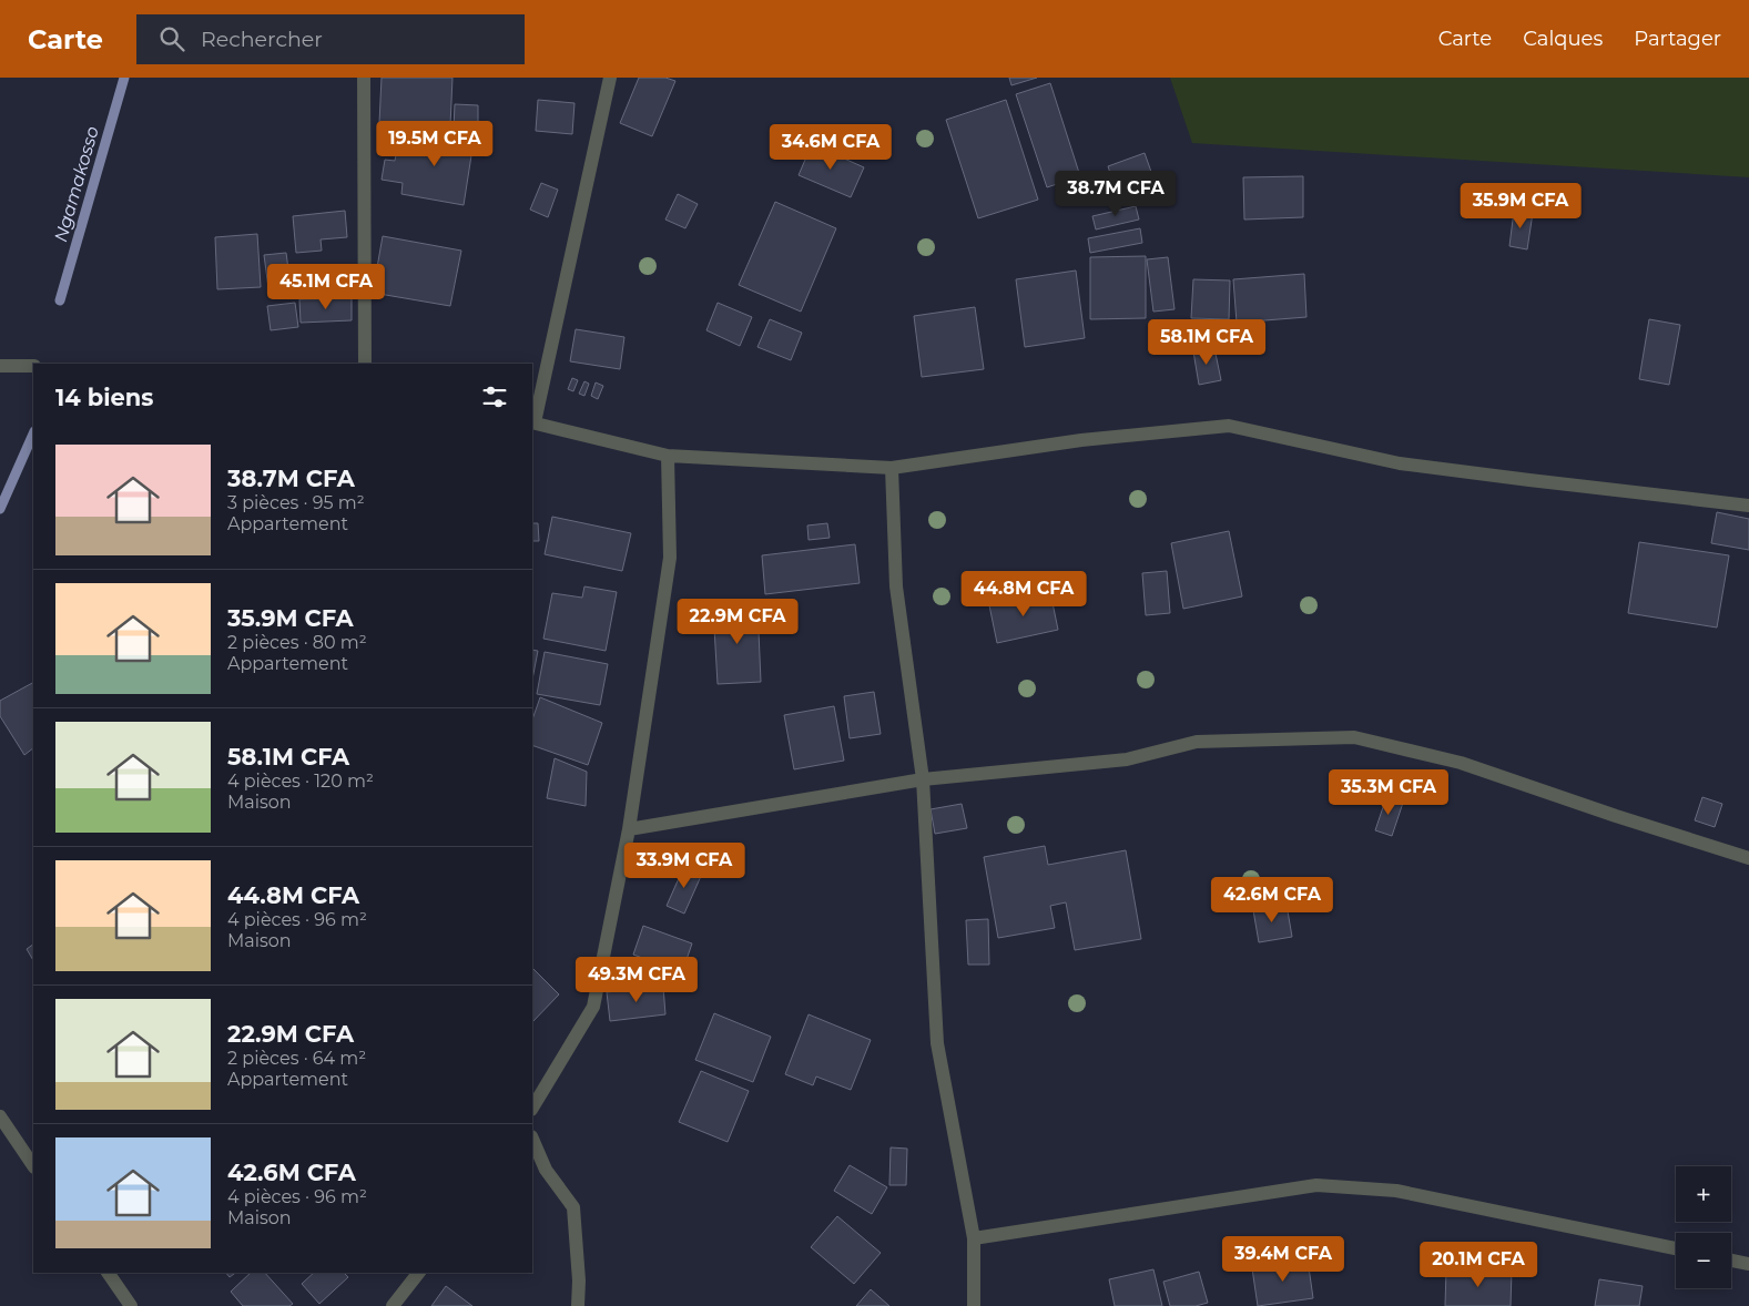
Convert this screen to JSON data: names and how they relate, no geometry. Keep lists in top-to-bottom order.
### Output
{
  "water": ["Ngamakosso"],
  "page": {
    "header": "Carte",
    "search": "Rechercher",
    "nav": ["Carte", "Calques", "Partager"],
    "price": [
      "19.5M CFA",
      "34.6M CFA",
      "38.7M CFA",
      "35.9M CFA",
      "45.1M CFA",
      "58.1M CFA",
      "44.8M CFA",
      "22.9M CFA",
      "35.3M CFA",
      "33.9M CFA",
      "42.6M CFA",
      "49.3M CFA",
      "39.4M CFA",
      "20.1M CFA"
    ],
    "heading": "14 biens",
    "list": [
      {
        "name": "38.7M CFA",
        "note": "3 pièces · 95 m² · Appartement"
      },
      {
        "name": "35.9M CFA",
        "note": "2 pièces · 80 m² · Appartement"
      },
      {
        "name": "58.1M CFA",
        "note": "4 pièces · 120 m² · Maison"
      },
      {
        "name": "44.8M CFA",
        "note": "4 pièces · 96 m² · Maison"
      },
      {
        "name": "22.9M CFA",
        "note": "2 pièces · 64 m² · Appartement"
      },
      {
        "name": "42.6M CFA",
        "note": "4 pièces · 96 m² · Maison"
      }
    ],
    "map_buttons": ["+", "−"]
  }
}
